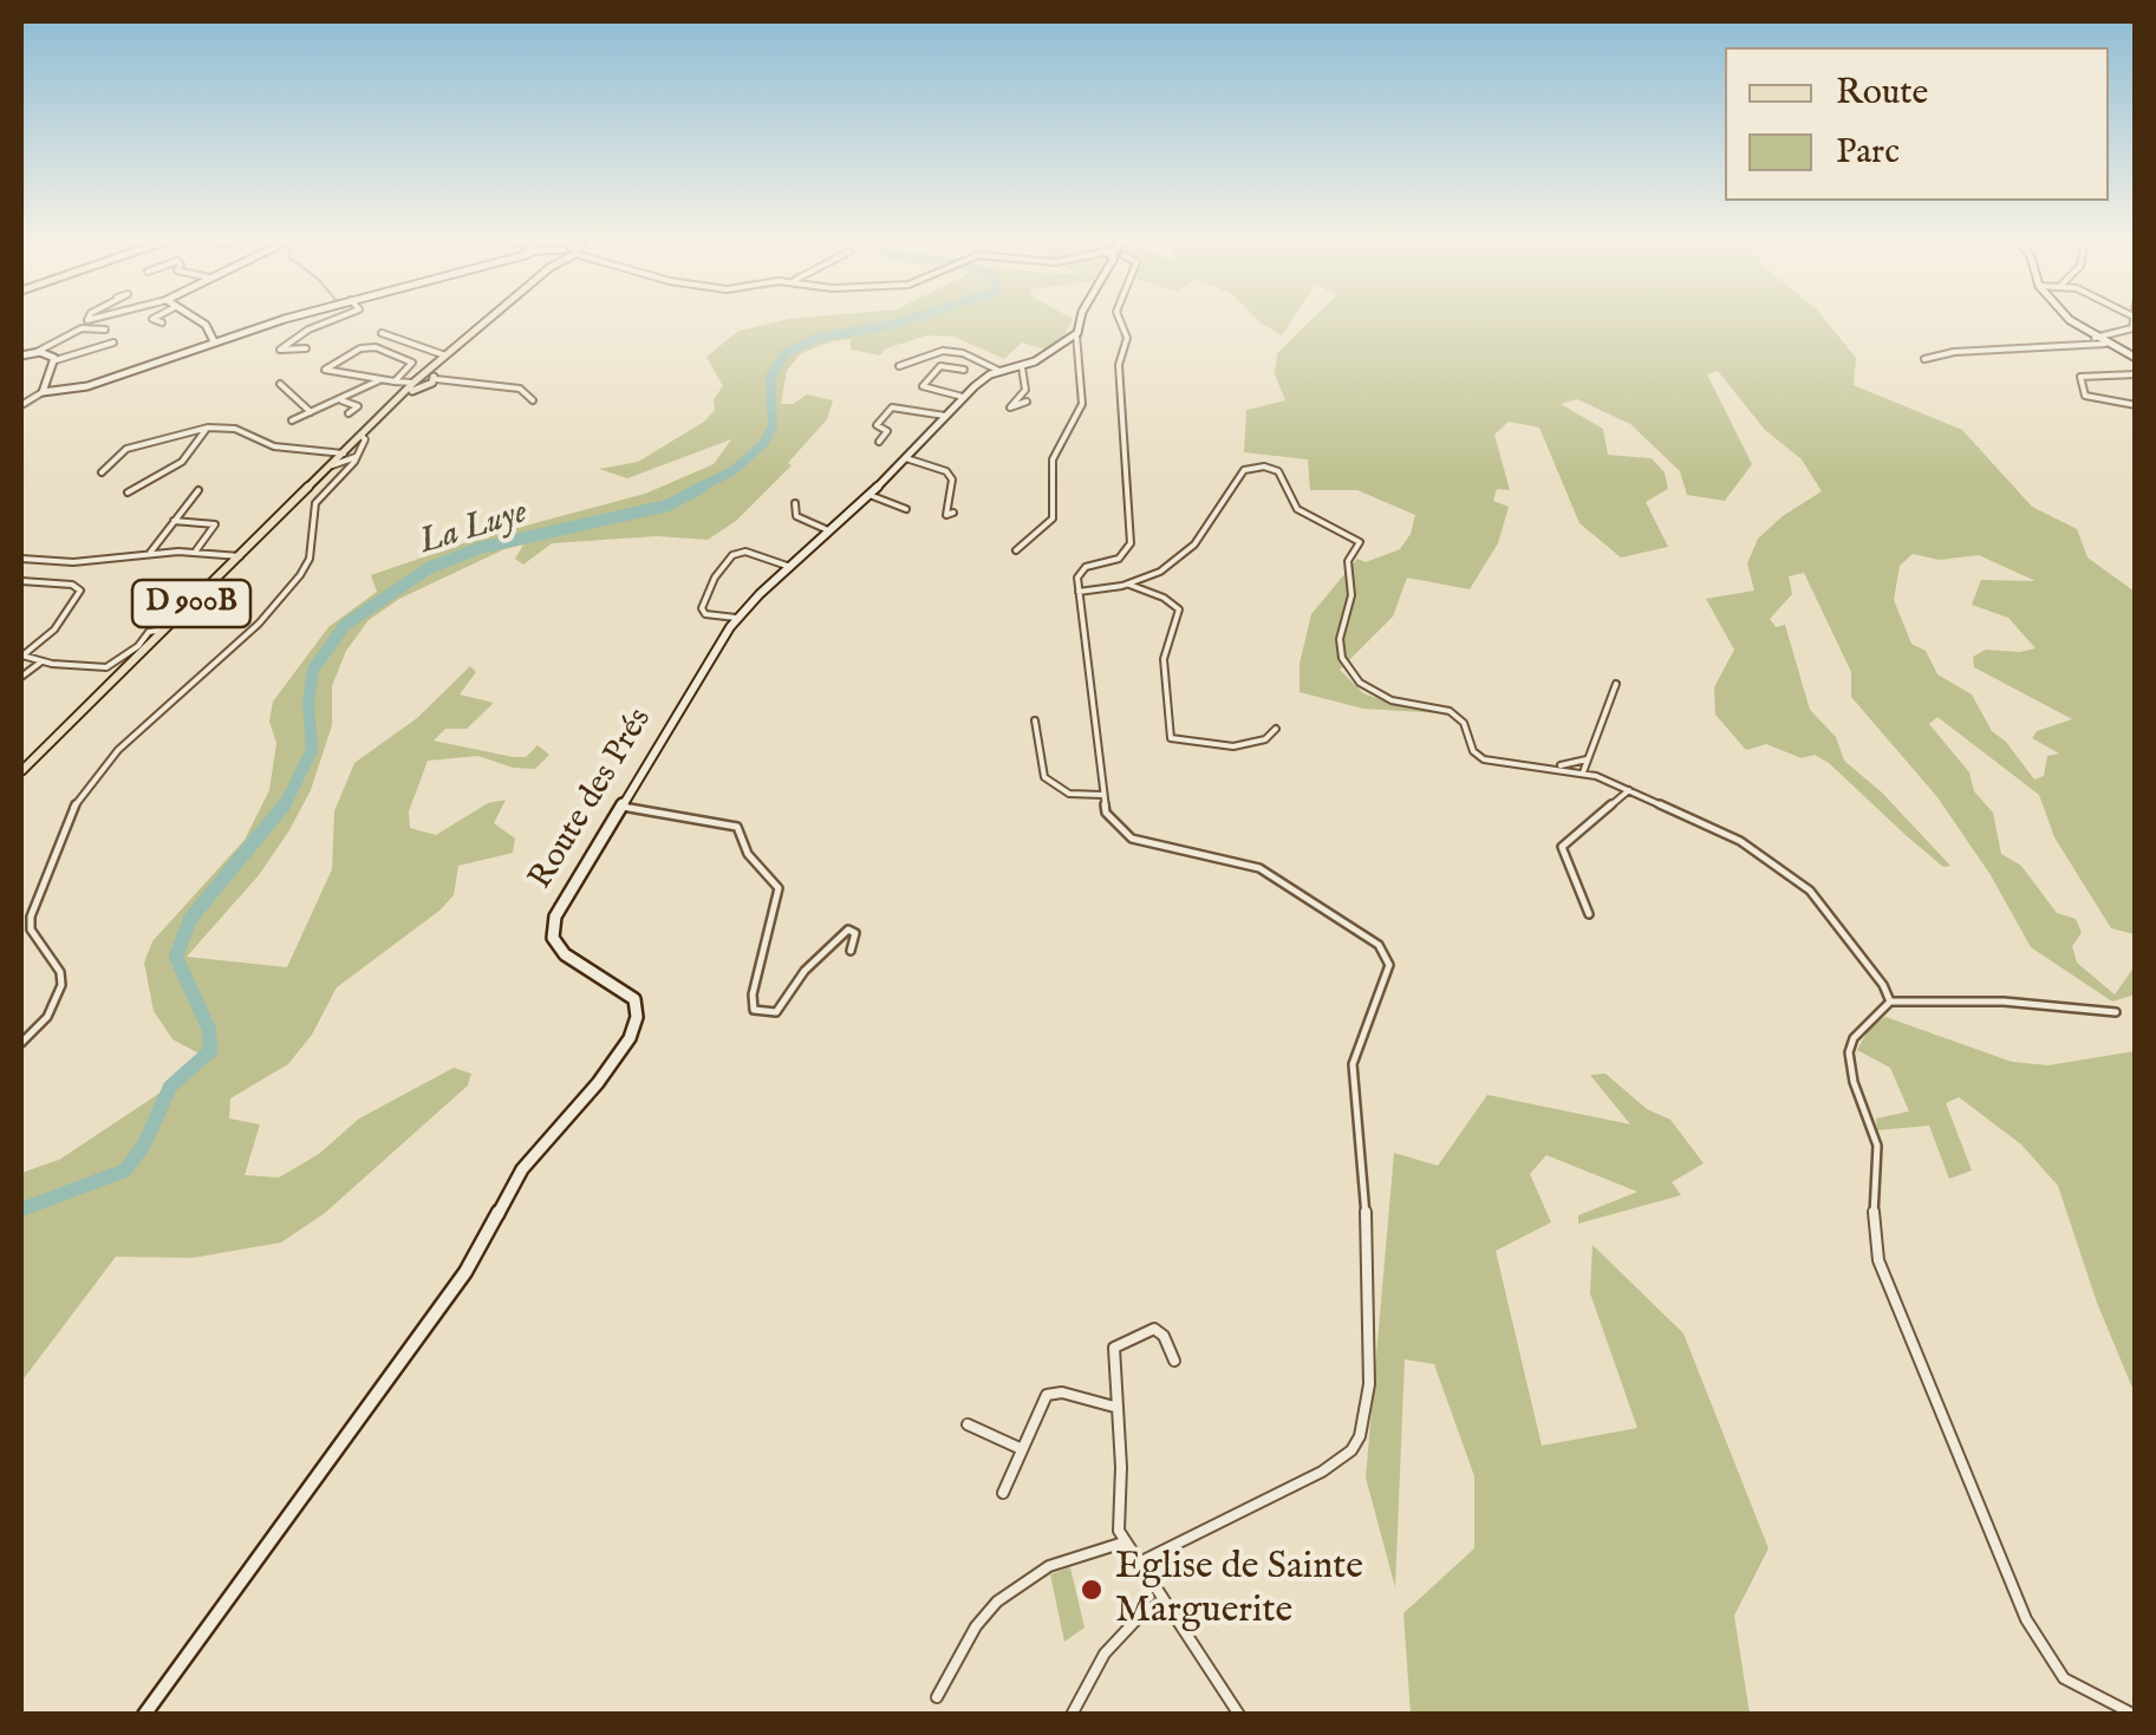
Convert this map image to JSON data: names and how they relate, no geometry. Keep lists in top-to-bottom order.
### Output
{
  "streets": {
    "main road": ["D 900B"],
    "street": ["Route des Prés"]
  },
  "water": ["La Luye"],
  "places": ["Eglise de Sainte Marguerite"],
  "legend": ["Route", "Parc"]
}
